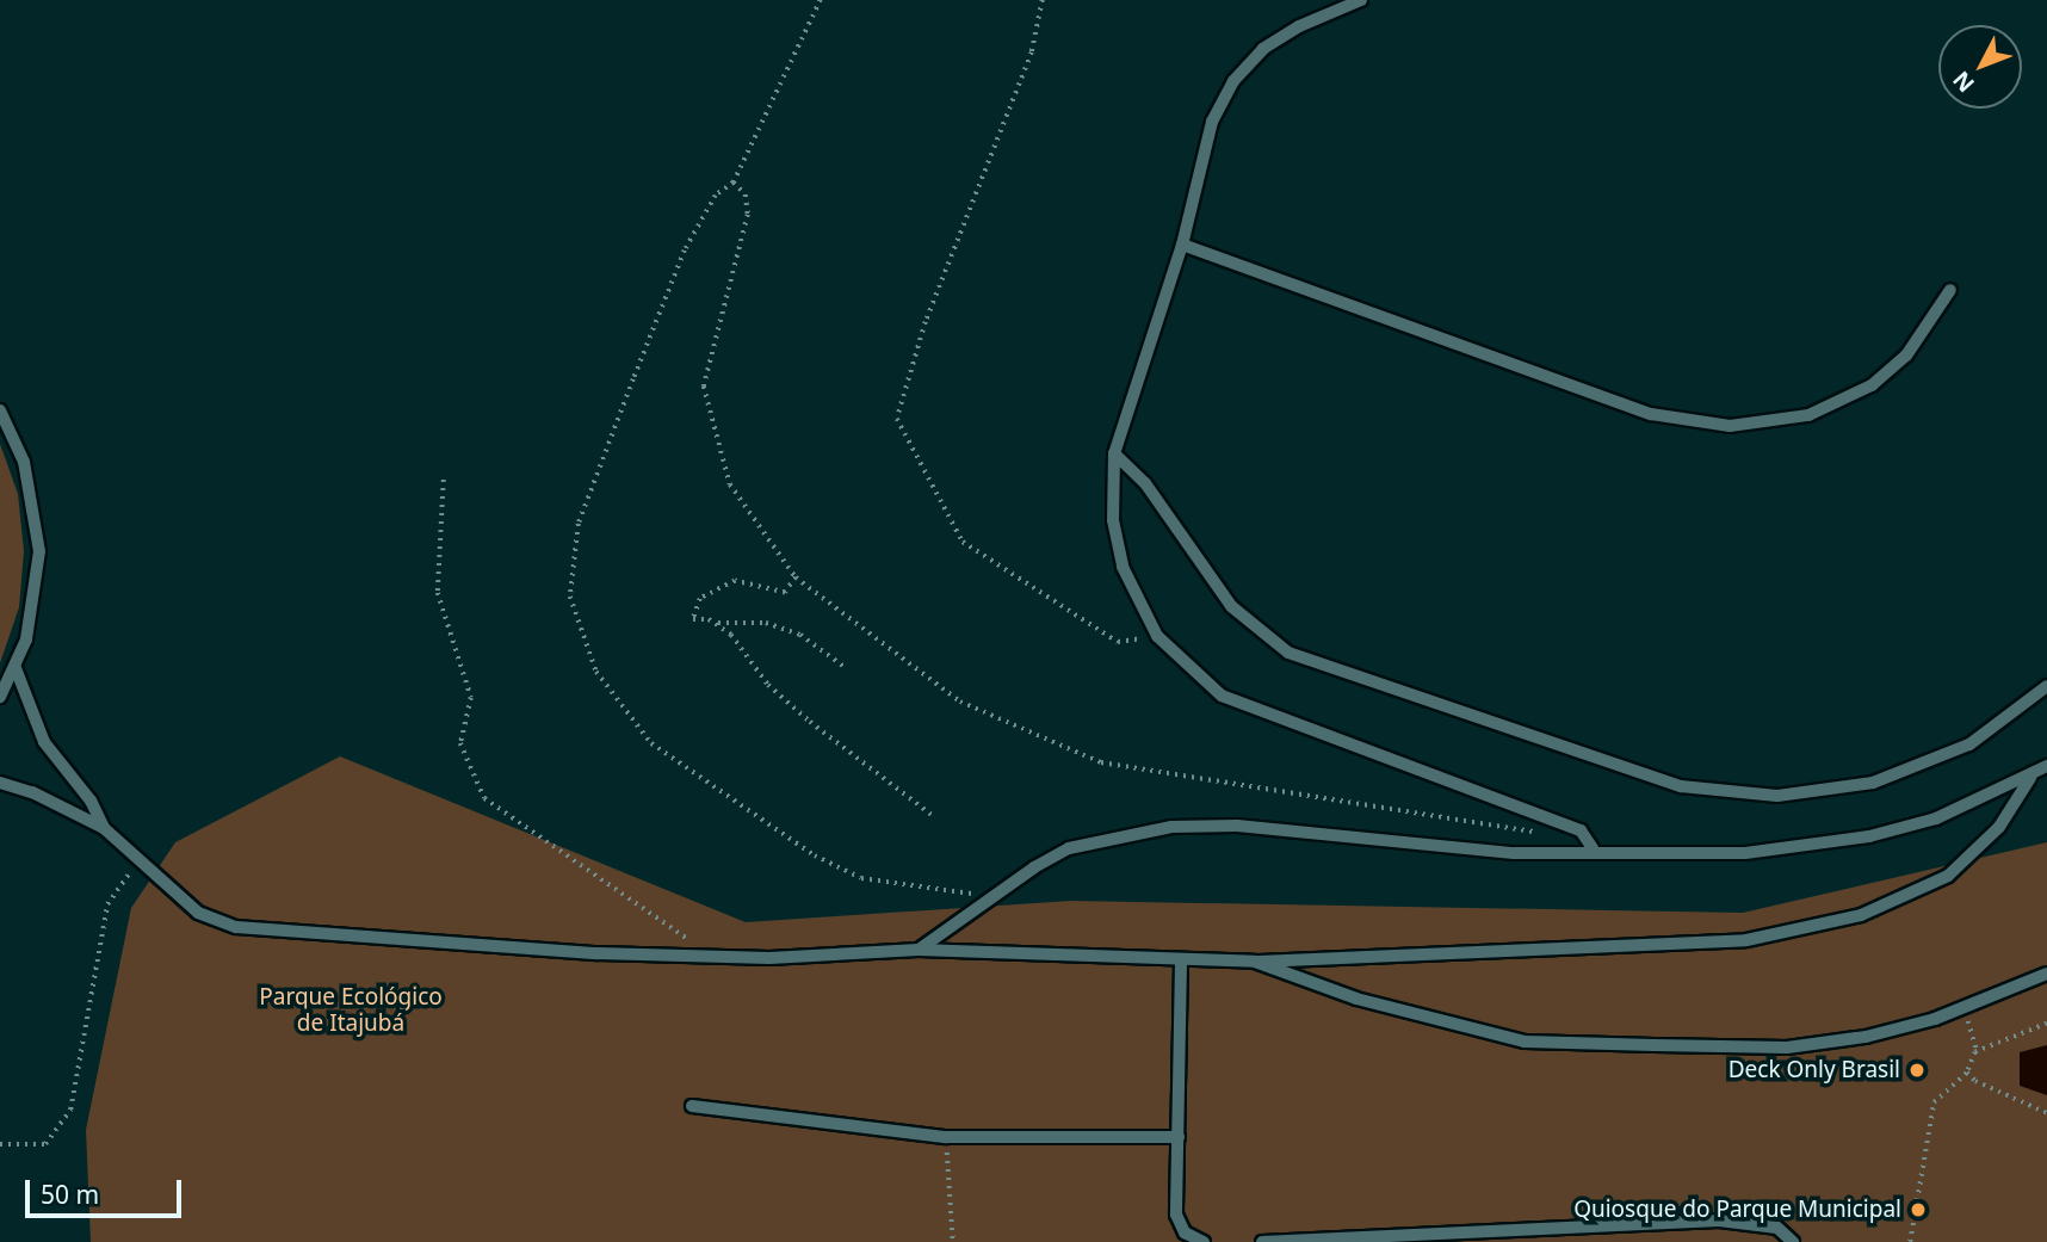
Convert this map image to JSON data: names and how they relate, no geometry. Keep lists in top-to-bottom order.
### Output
{
  "parks": ["Parque Ecológico de Itajubá"],
  "places": ["Deck Only Brasil", "Quiosque do Parque Municipal"],
  "scale_bar": "50 m",
  "north": "bottom left"
}
